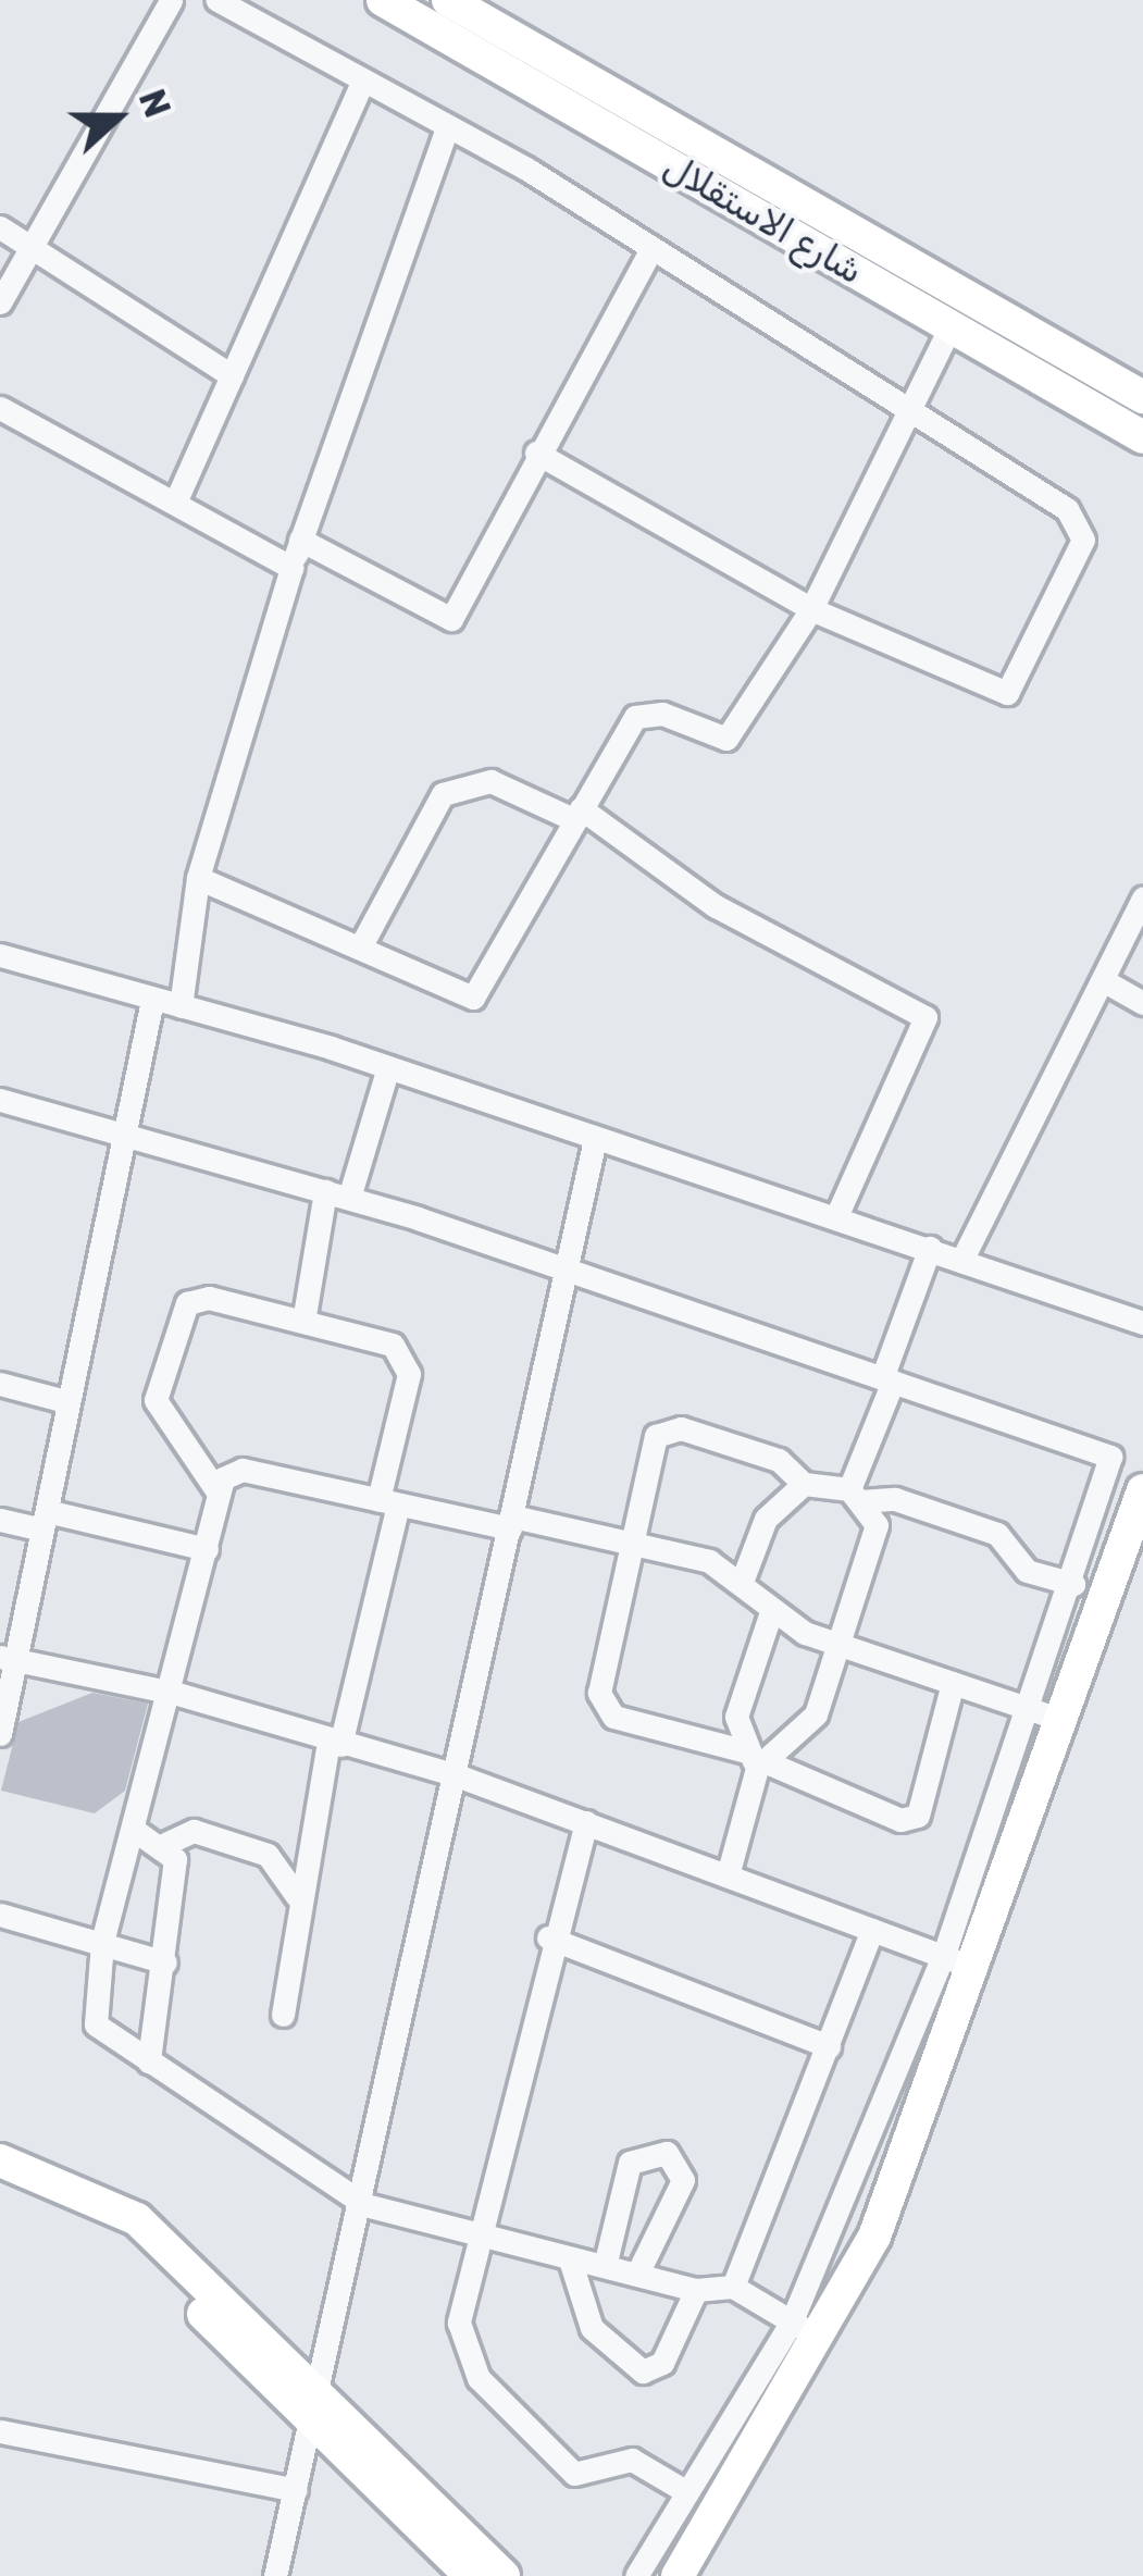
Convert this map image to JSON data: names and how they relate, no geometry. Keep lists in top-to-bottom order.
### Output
{
  "streets": {
    "street": ["شارع الاستقلال"]
  },
  "north": "right"
}
